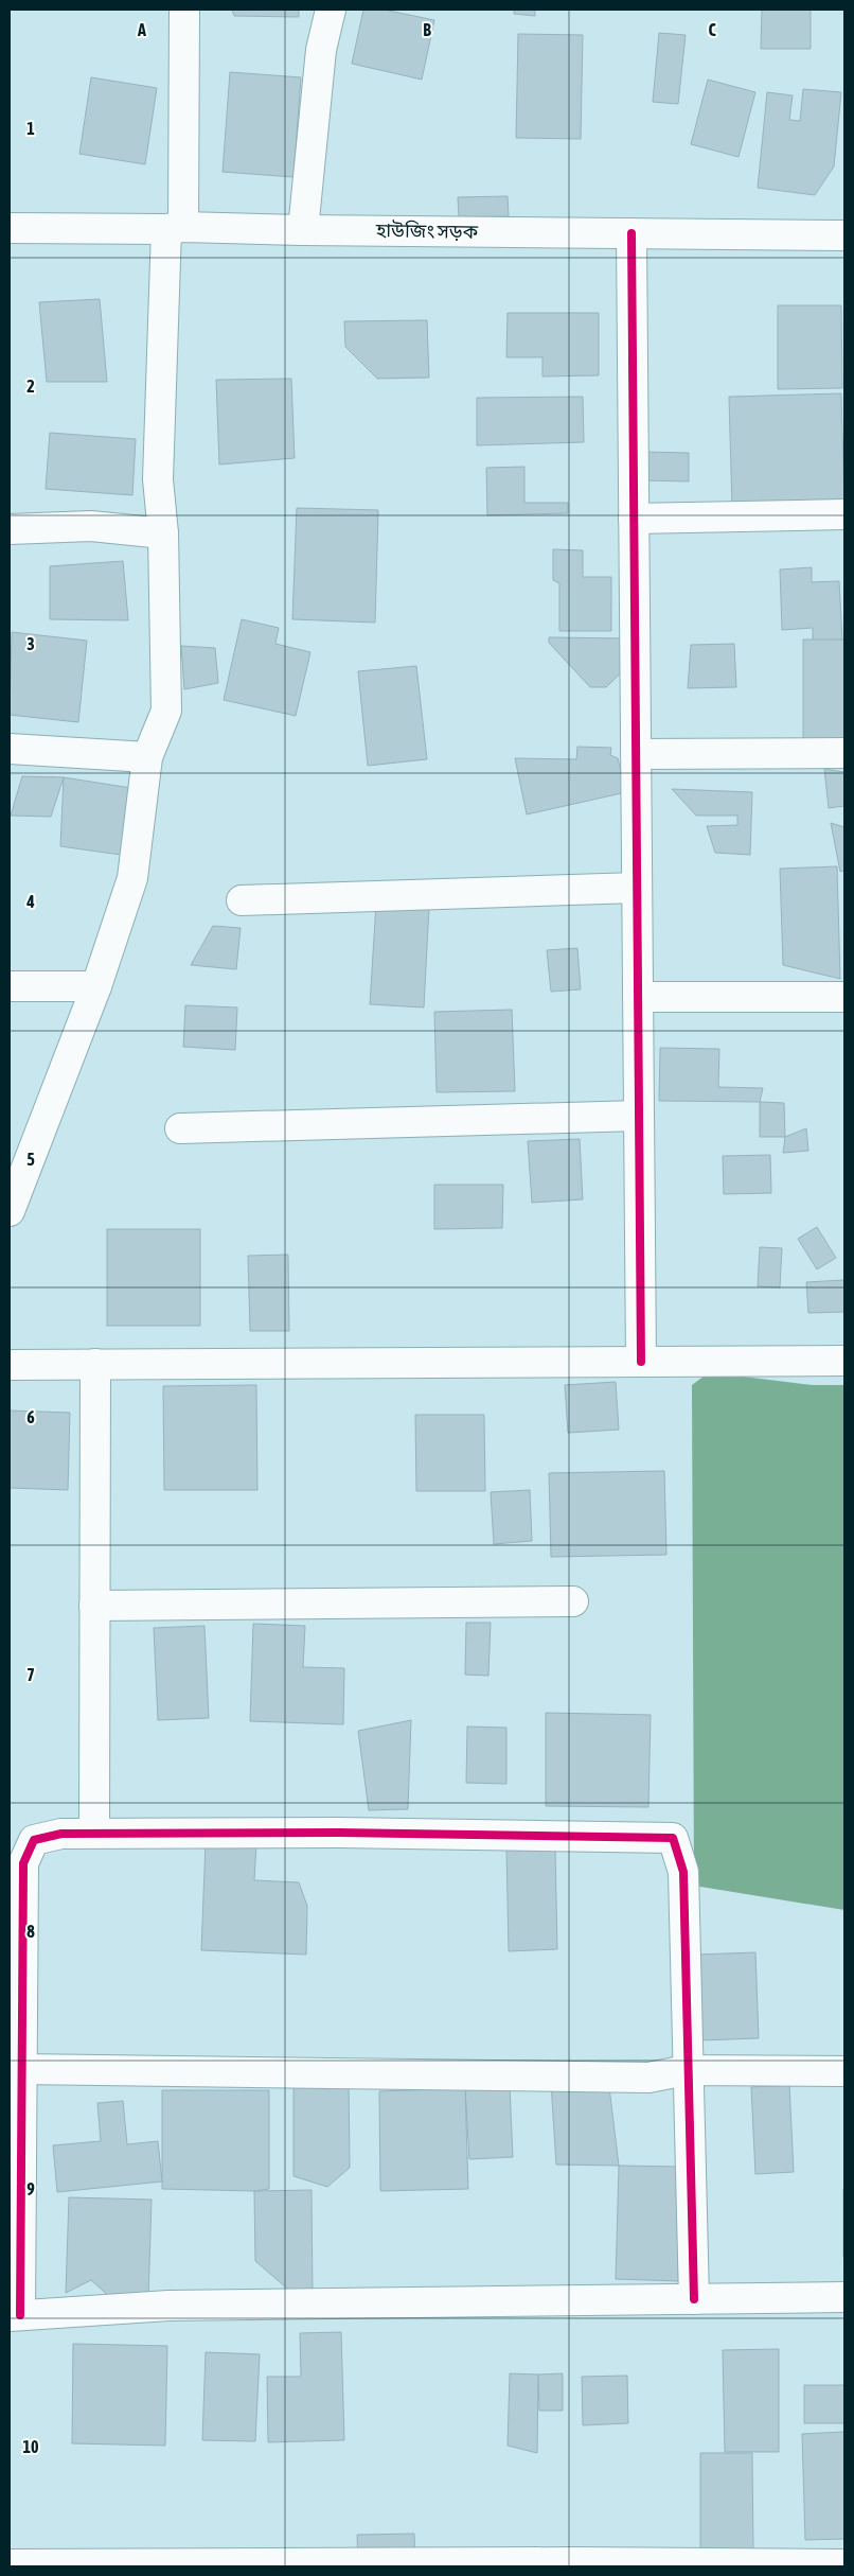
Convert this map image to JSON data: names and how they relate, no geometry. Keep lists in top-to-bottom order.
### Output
{
  "streets": {
    "street": ["হাউজিং সড়ক"]
  },
  "grid": {
    "columns": ["A", "B", "C"],
    "rows": [
      "1",
      "2",
      "3",
      "4",
      "5",
      "6",
      "7",
      "8",
      "9",
      "10"
    ]
  }
}
